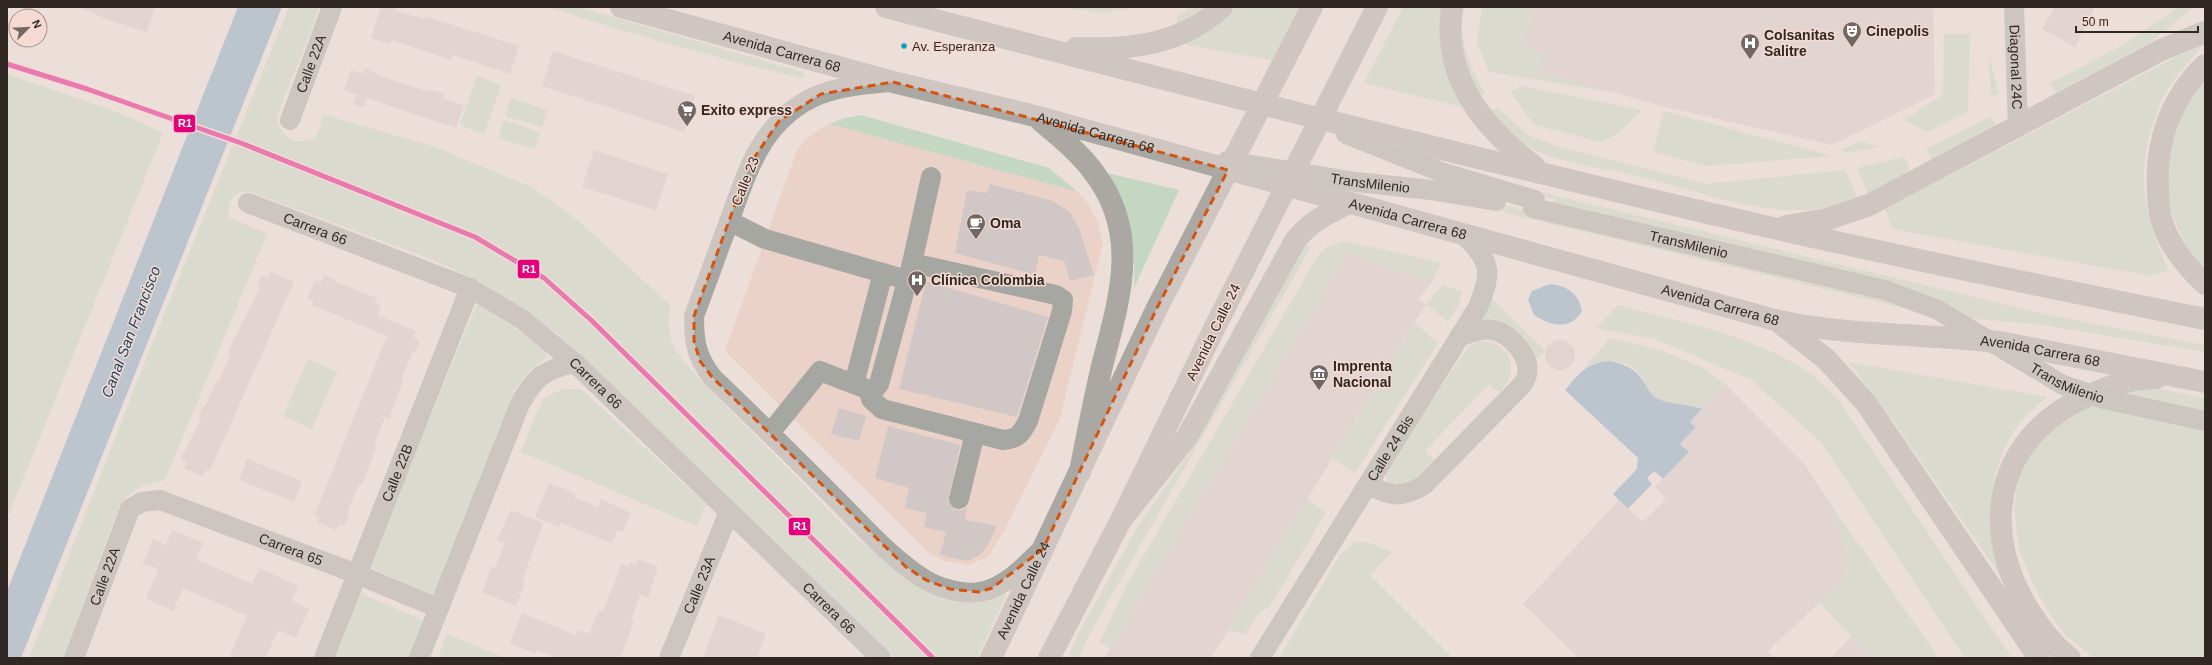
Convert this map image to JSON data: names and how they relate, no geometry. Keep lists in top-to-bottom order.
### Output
{
  "streets": {
    "main road": ["Avenida Carrera 68", "Avenida Calle 24"],
    "street": [
      "Calle 22A",
      "Diagonal 24C",
      "Calle 23",
      "TransMilenio",
      "Carrera 66",
      "Calle 24 Bis",
      "Calle 22B",
      "Carrera 65",
      "Calle 23A"
    ]
  },
  "crossings": [
    ["Avenida Carrera 68", "Calle 23"],
    ["Avenida Carrera 68", "TransMilenio"],
    ["Avenida Carrera 68", "Calle 24 Bis"],
    ["Calle 22A", "Carrera 65"],
    ["Carrera 66", "Calle 22B"],
    ["Carrera 66", "Calle 23A"],
    ["Calle 22B", "Carrera 65"]
  ],
  "water": ["Canal San Francisco"],
  "places": {
    "other": ["Av. Esperanza"],
    "theatre": ["Cinepolis"],
    "hospital": ["Colsanitas Salitre", "Clínica Colombia"],
    "supermarket": ["Exito express"],
    "cafe": ["Oma"],
    "museum": ["Imprenta Nacional"]
  },
  "lines": ["transit line R1"],
  "scale_bar": "50 m",
  "north": "top right"
}
